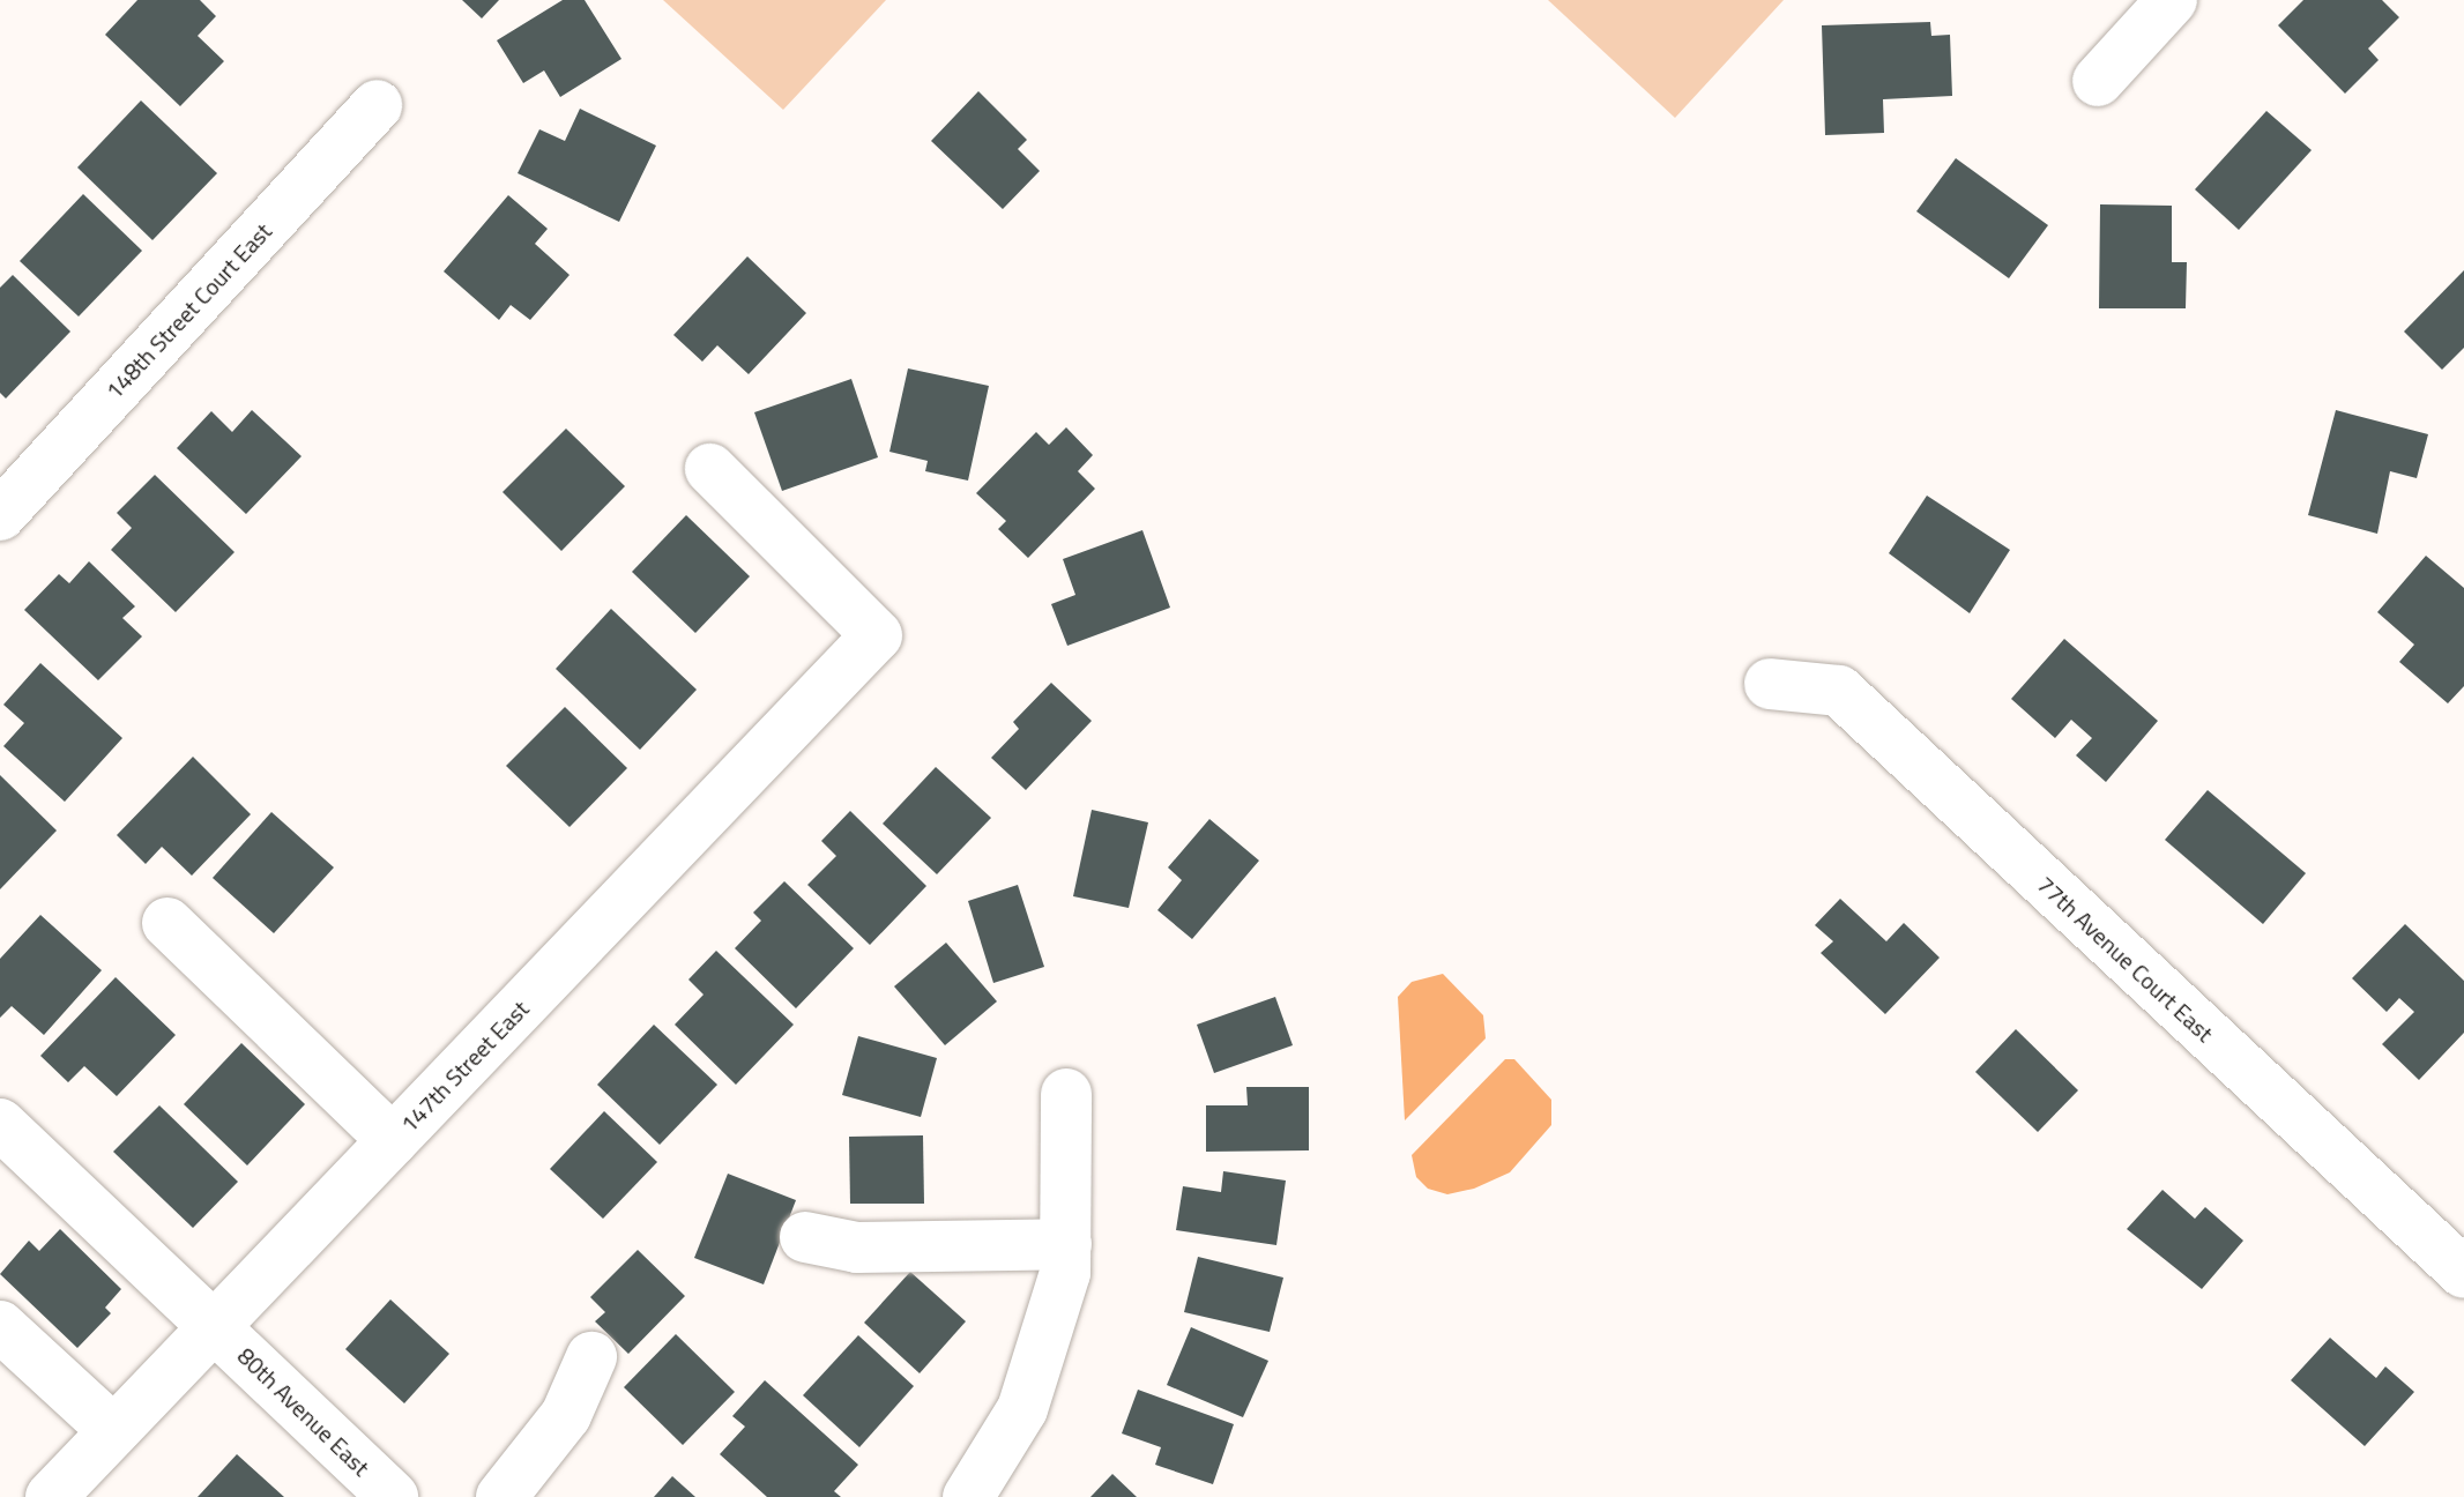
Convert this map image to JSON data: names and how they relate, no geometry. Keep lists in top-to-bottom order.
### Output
{
  "streets": {
    "street": [
      "148th Street Court East",
      "77th Avenue Court East",
      "147th Street East",
      "80th Avenue East"
    ]
  },
  "crossings": [
    ["147th Street East", "80th Avenue East"]
  ]
}
